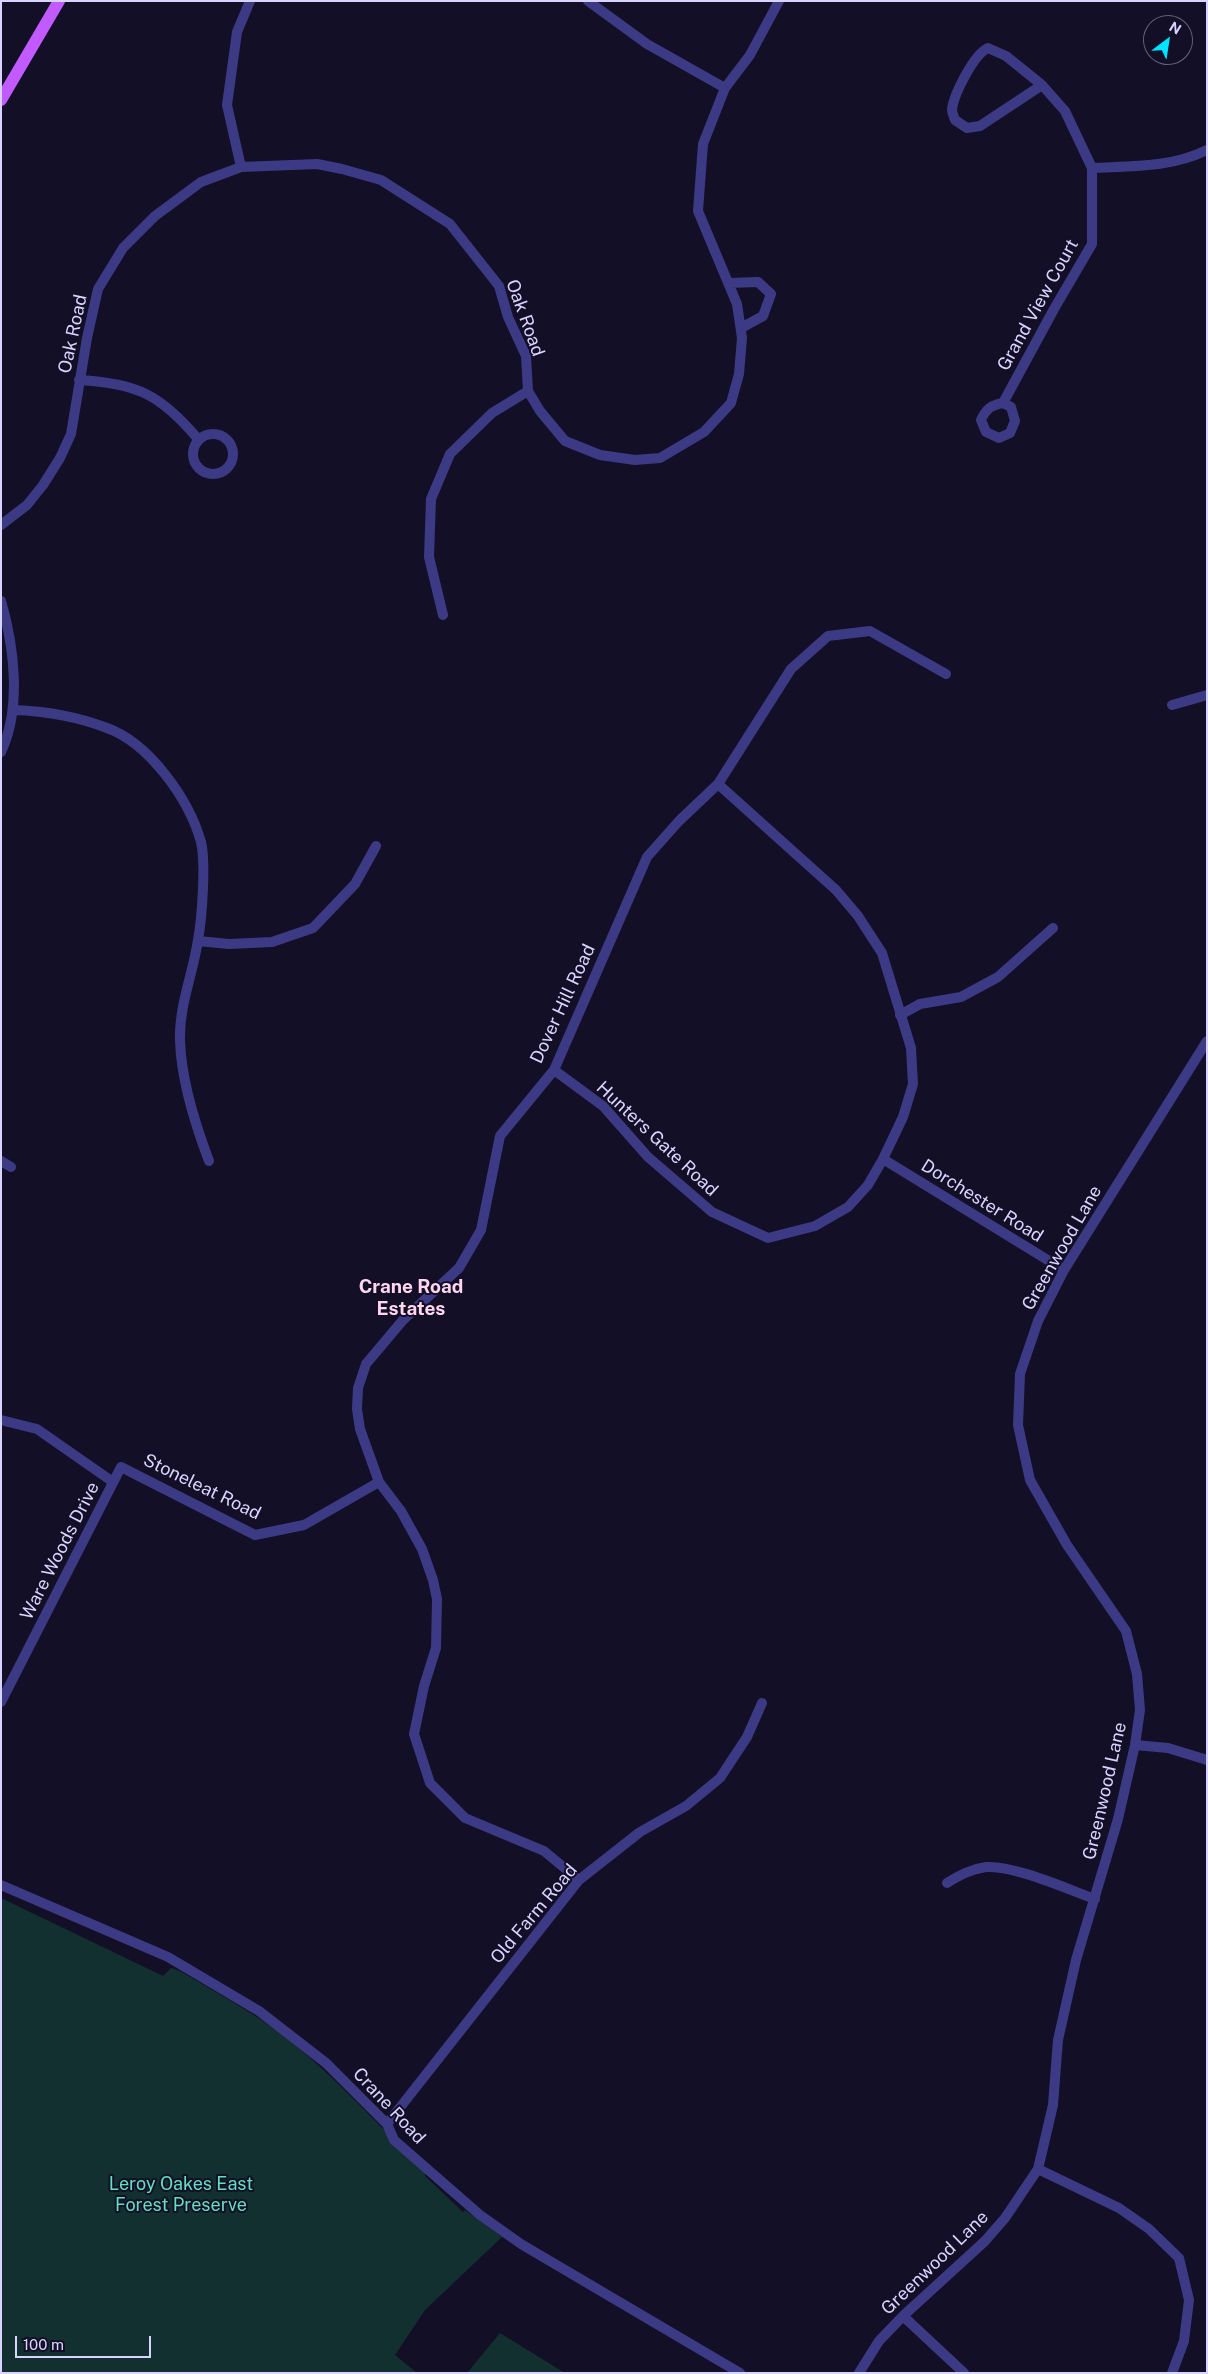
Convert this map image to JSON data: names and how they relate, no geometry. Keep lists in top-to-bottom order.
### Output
{
  "streets": {
    "street": [
      "Grand View Court",
      "Oak Road",
      "Dover Hill Road",
      "Hunters Gate Road",
      "Dorchester Road",
      "Greenwood Lane",
      "Stoneleat Road",
      "Ware Woods Drive",
      "Old Farm Road",
      "Crane Road"
    ]
  },
  "crossings": [
    ["Dover Hill Road", "Hunters Gate Road"],
    ["Dover Hill Road", "Stoneleat Road"],
    ["Dover Hill Road", "Old Farm Road"],
    ["Hunters Gate Road", "Dorchester Road"],
    ["Dorchester Road", "Greenwood Lane"],
    ["Stoneleat Road", "Ware Woods Drive"],
    ["Old Farm Road", "Crane Road"]
  ],
  "districts": ["Crane Road Estates"],
  "parks": ["Leroy Oakes East Forest Preserve"],
  "scale_bar": "100 m",
  "north": "top right"
}
